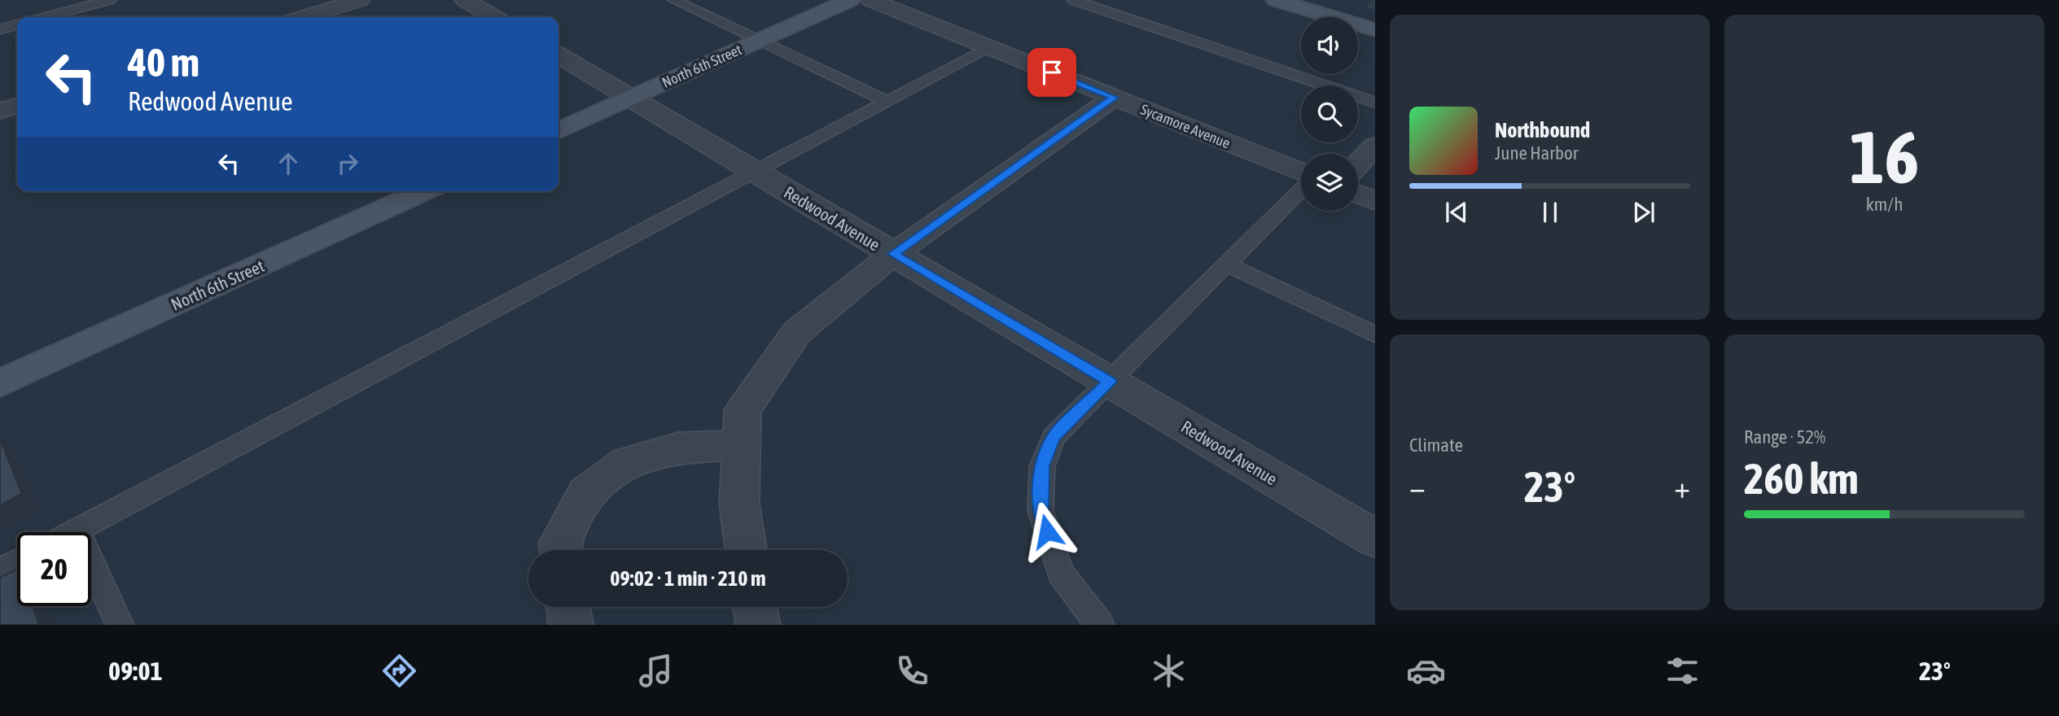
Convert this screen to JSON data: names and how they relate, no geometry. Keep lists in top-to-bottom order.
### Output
{
  "streets": {
    "street": ["North 6th Street", "Sycamore Avenue", "Redwood Avenue"]
  },
  "crossings": [
    ["North 6th Street", "Redwood Avenue"]
  ],
  "page": {
    "tile": [
      ["16", "km/h"],
      "Climate",
      ["Range · 52%", "260 km"]
    ],
    "turn": ["40 m", "Redwood Avenue"],
    "song": ["Northbound", "June Harbor"],
    "heat": ["−", "23°", "+"],
    "limit": "20",
    "trip": "09:02 · 1 min · 210 m",
    "tabs": ["09:01", "23°"]
  }
}
